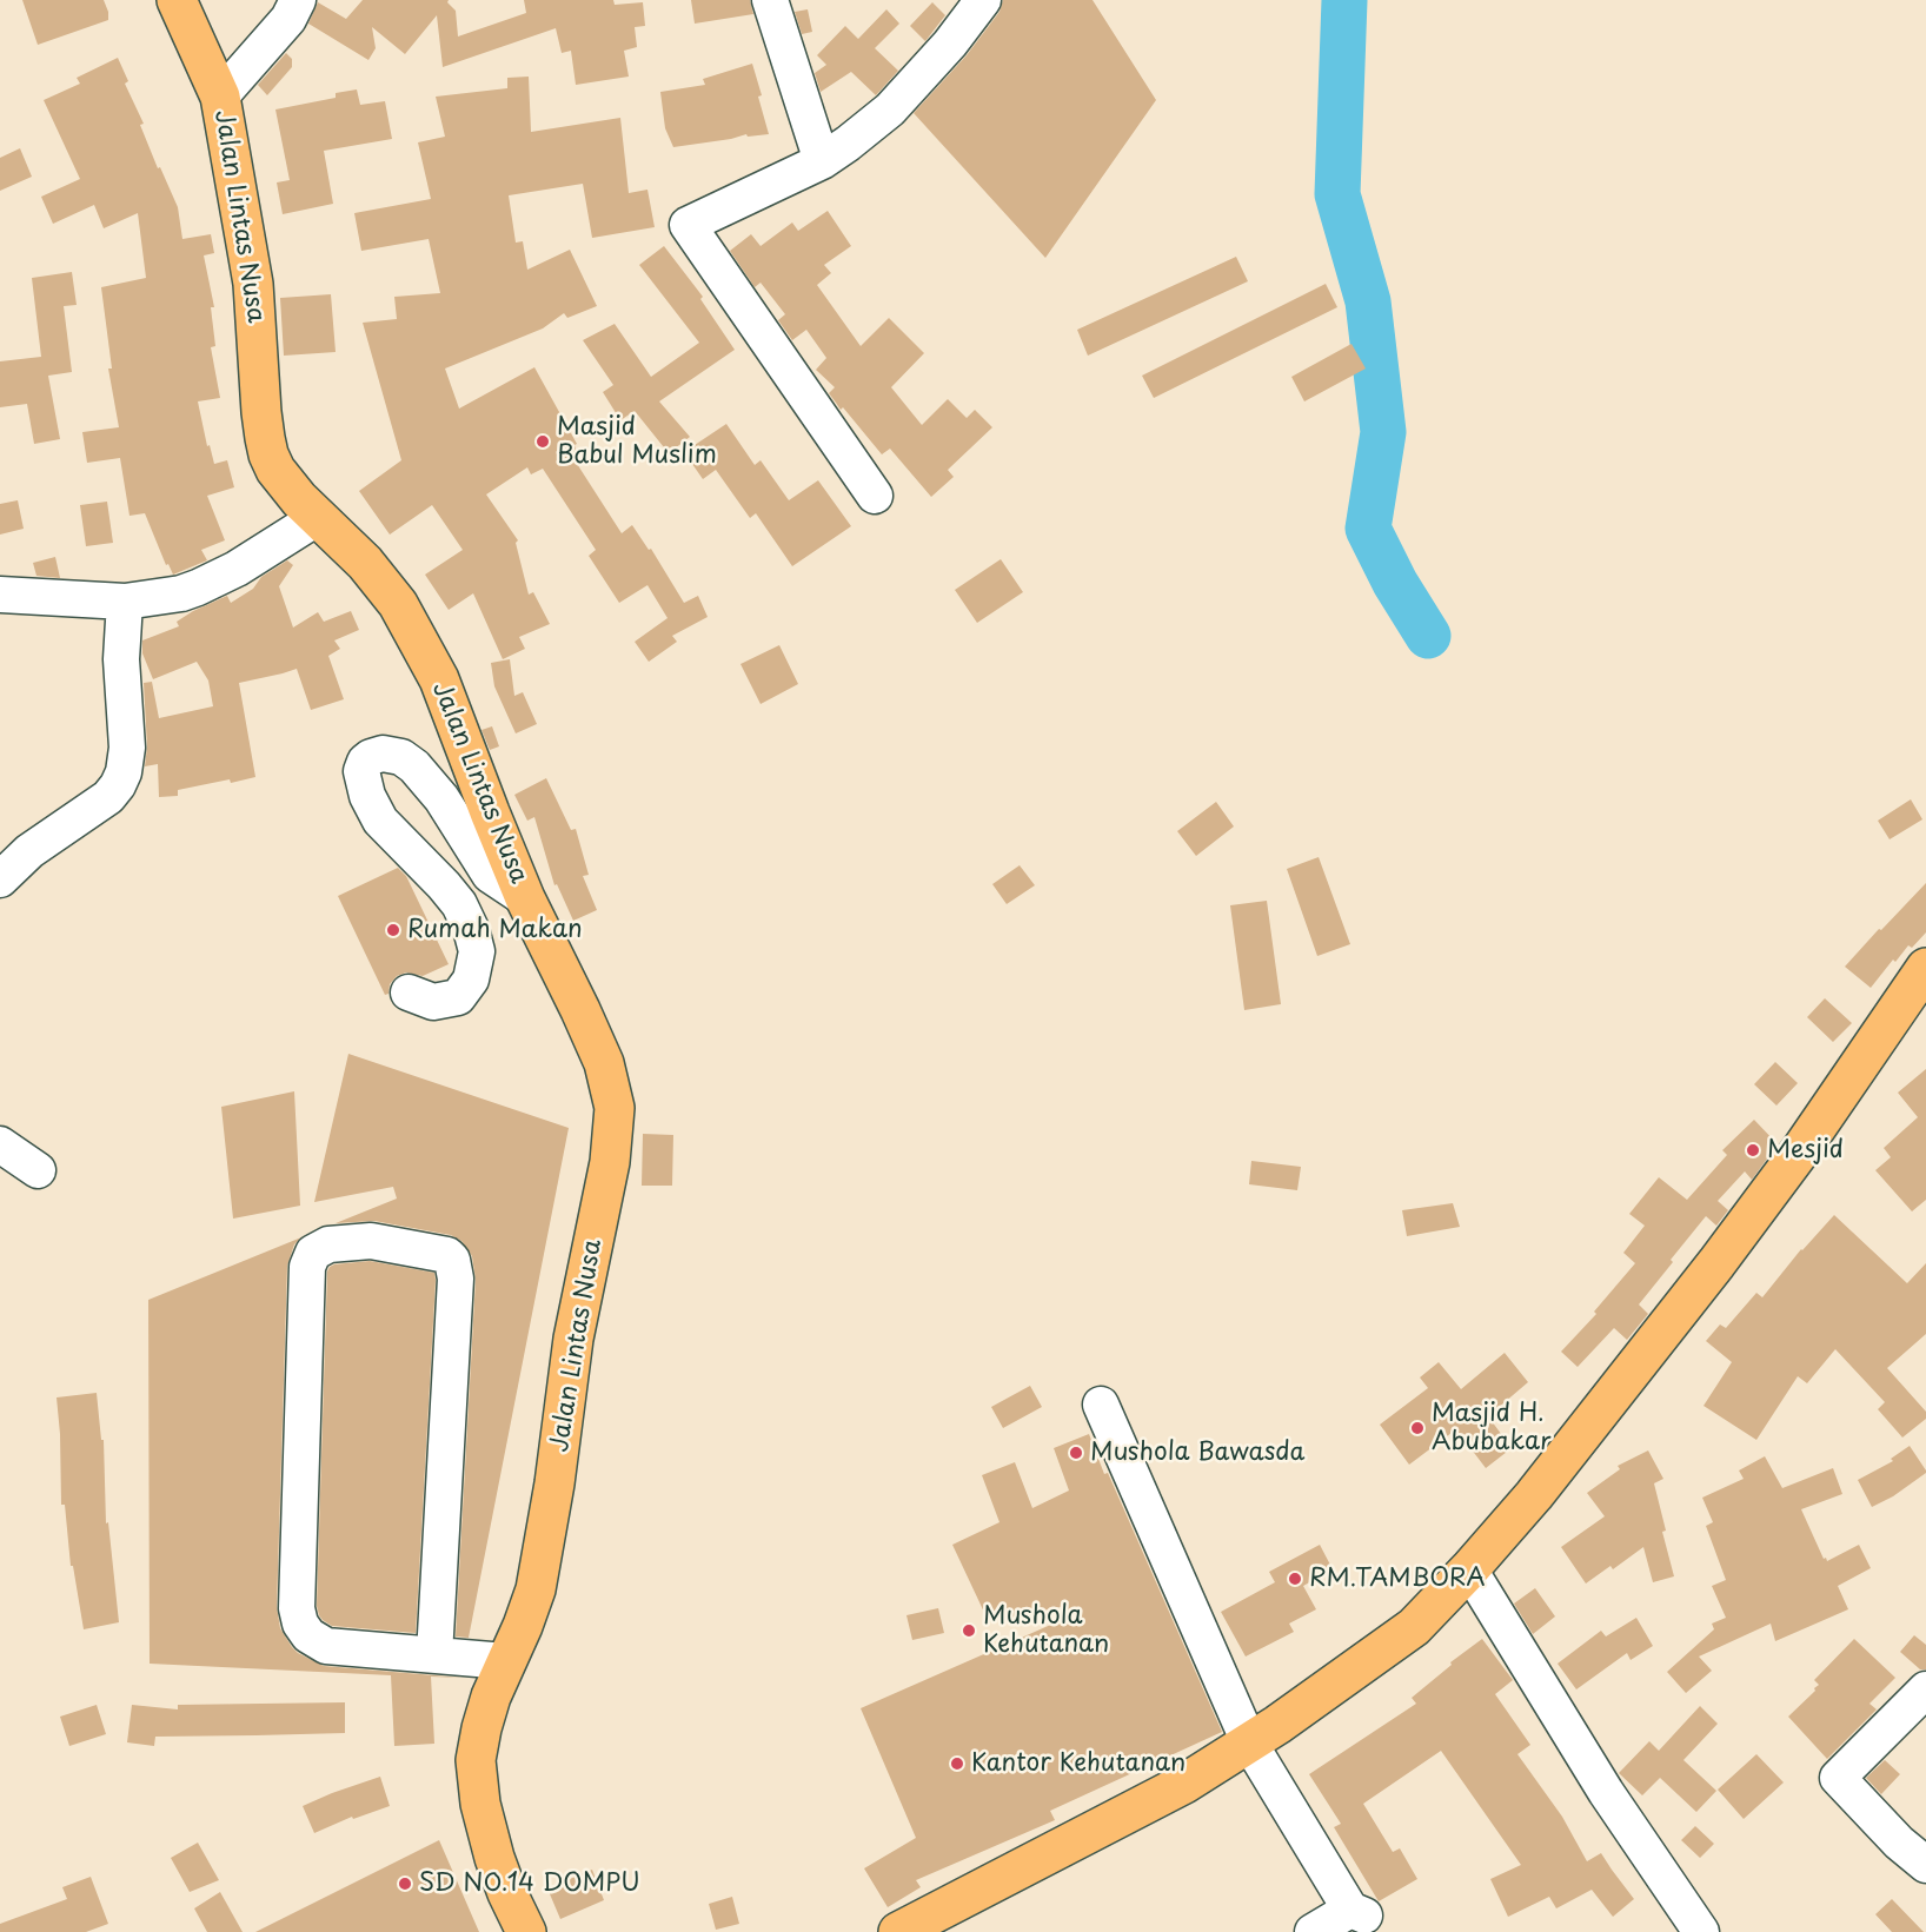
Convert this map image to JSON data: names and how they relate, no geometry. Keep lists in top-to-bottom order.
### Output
{
  "streets": {
    "highway": ["Jalan Lintas Nusa"]
  },
  "places": [
    "Masjid Babul Muslim",
    "Rumah Makan",
    "Mesjid",
    "Masjid H. Abubakar",
    "Mushola Bawasda",
    "RM.TAMBORA",
    "Mushola Kehutanan",
    "Kantor Kehutanan",
    "SD NO.14 DOMPU"
  ]
}
